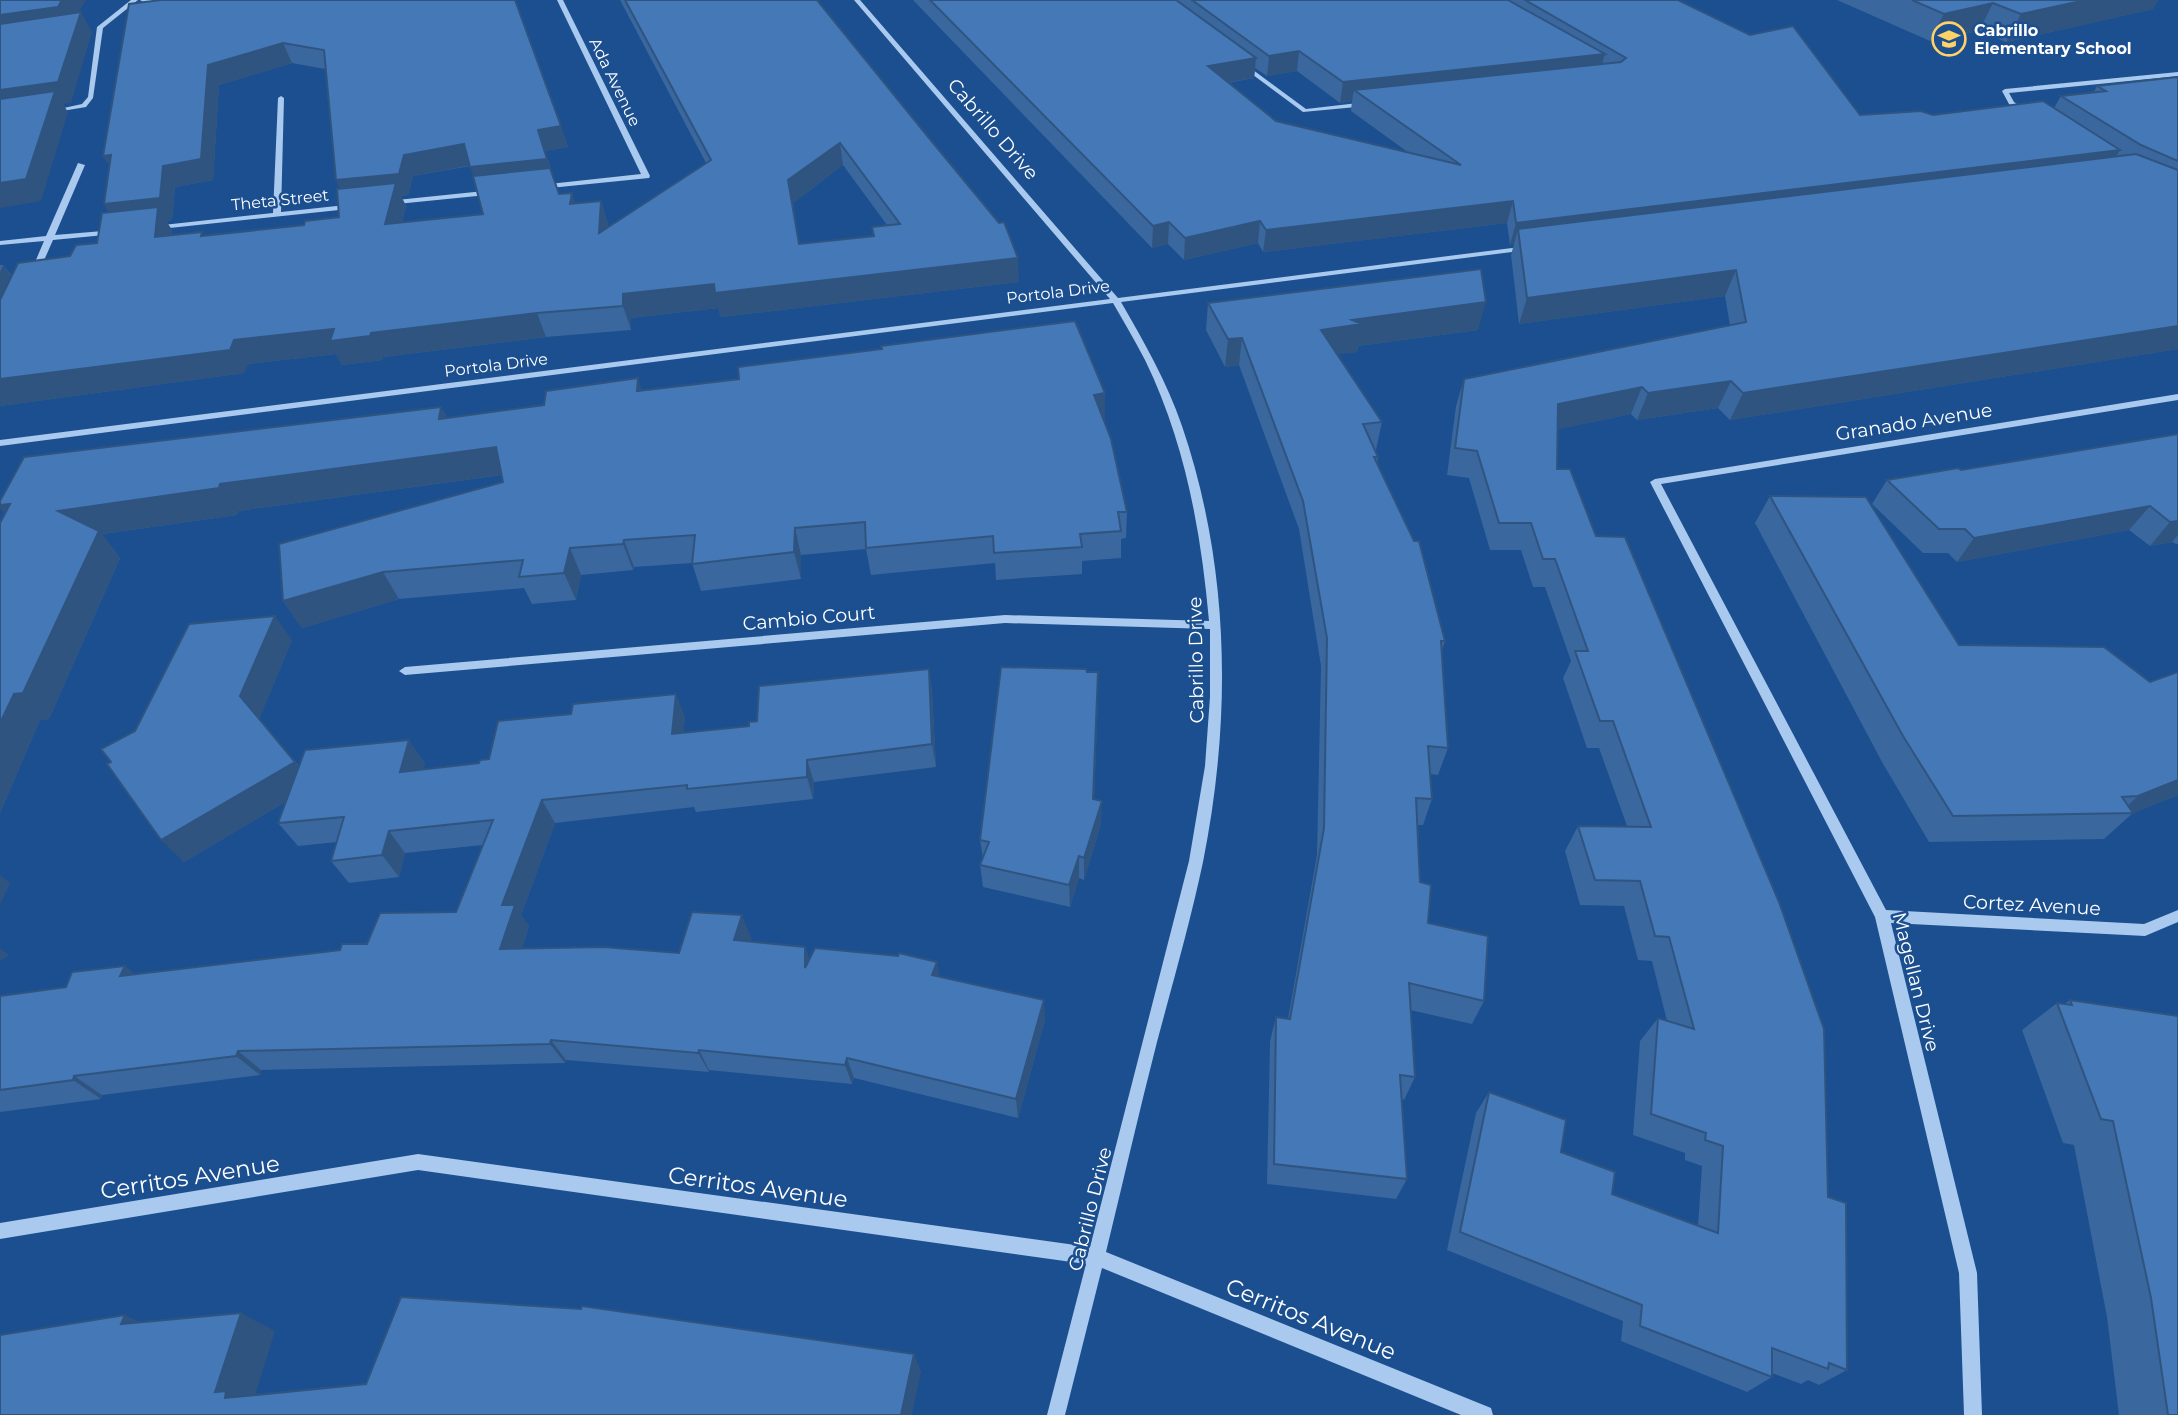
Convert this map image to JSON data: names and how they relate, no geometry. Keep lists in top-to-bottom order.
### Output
{
  "streets": {
    "street": [
      "Ada Avenue",
      "Cabrillo Drive",
      "Theta Street",
      "Portola Drive",
      "Granado Avenue",
      "Cambio Court",
      "Cortez Avenue",
      "Magellan Drive",
      "Cerritos Avenue"
    ]
  },
  "crossings": [
    ["Cabrillo Drive", "Portola Drive"],
    ["Cabrillo Drive", "Cambio Court"],
    ["Cabrillo Drive", "Cerritos Avenue"],
    ["Granado Avenue", "Magellan Drive"],
    ["Cortez Avenue", "Magellan Drive"]
  ],
  "places": {
    "school or university": ["Cabrillo Elementary School"]
  }
}
